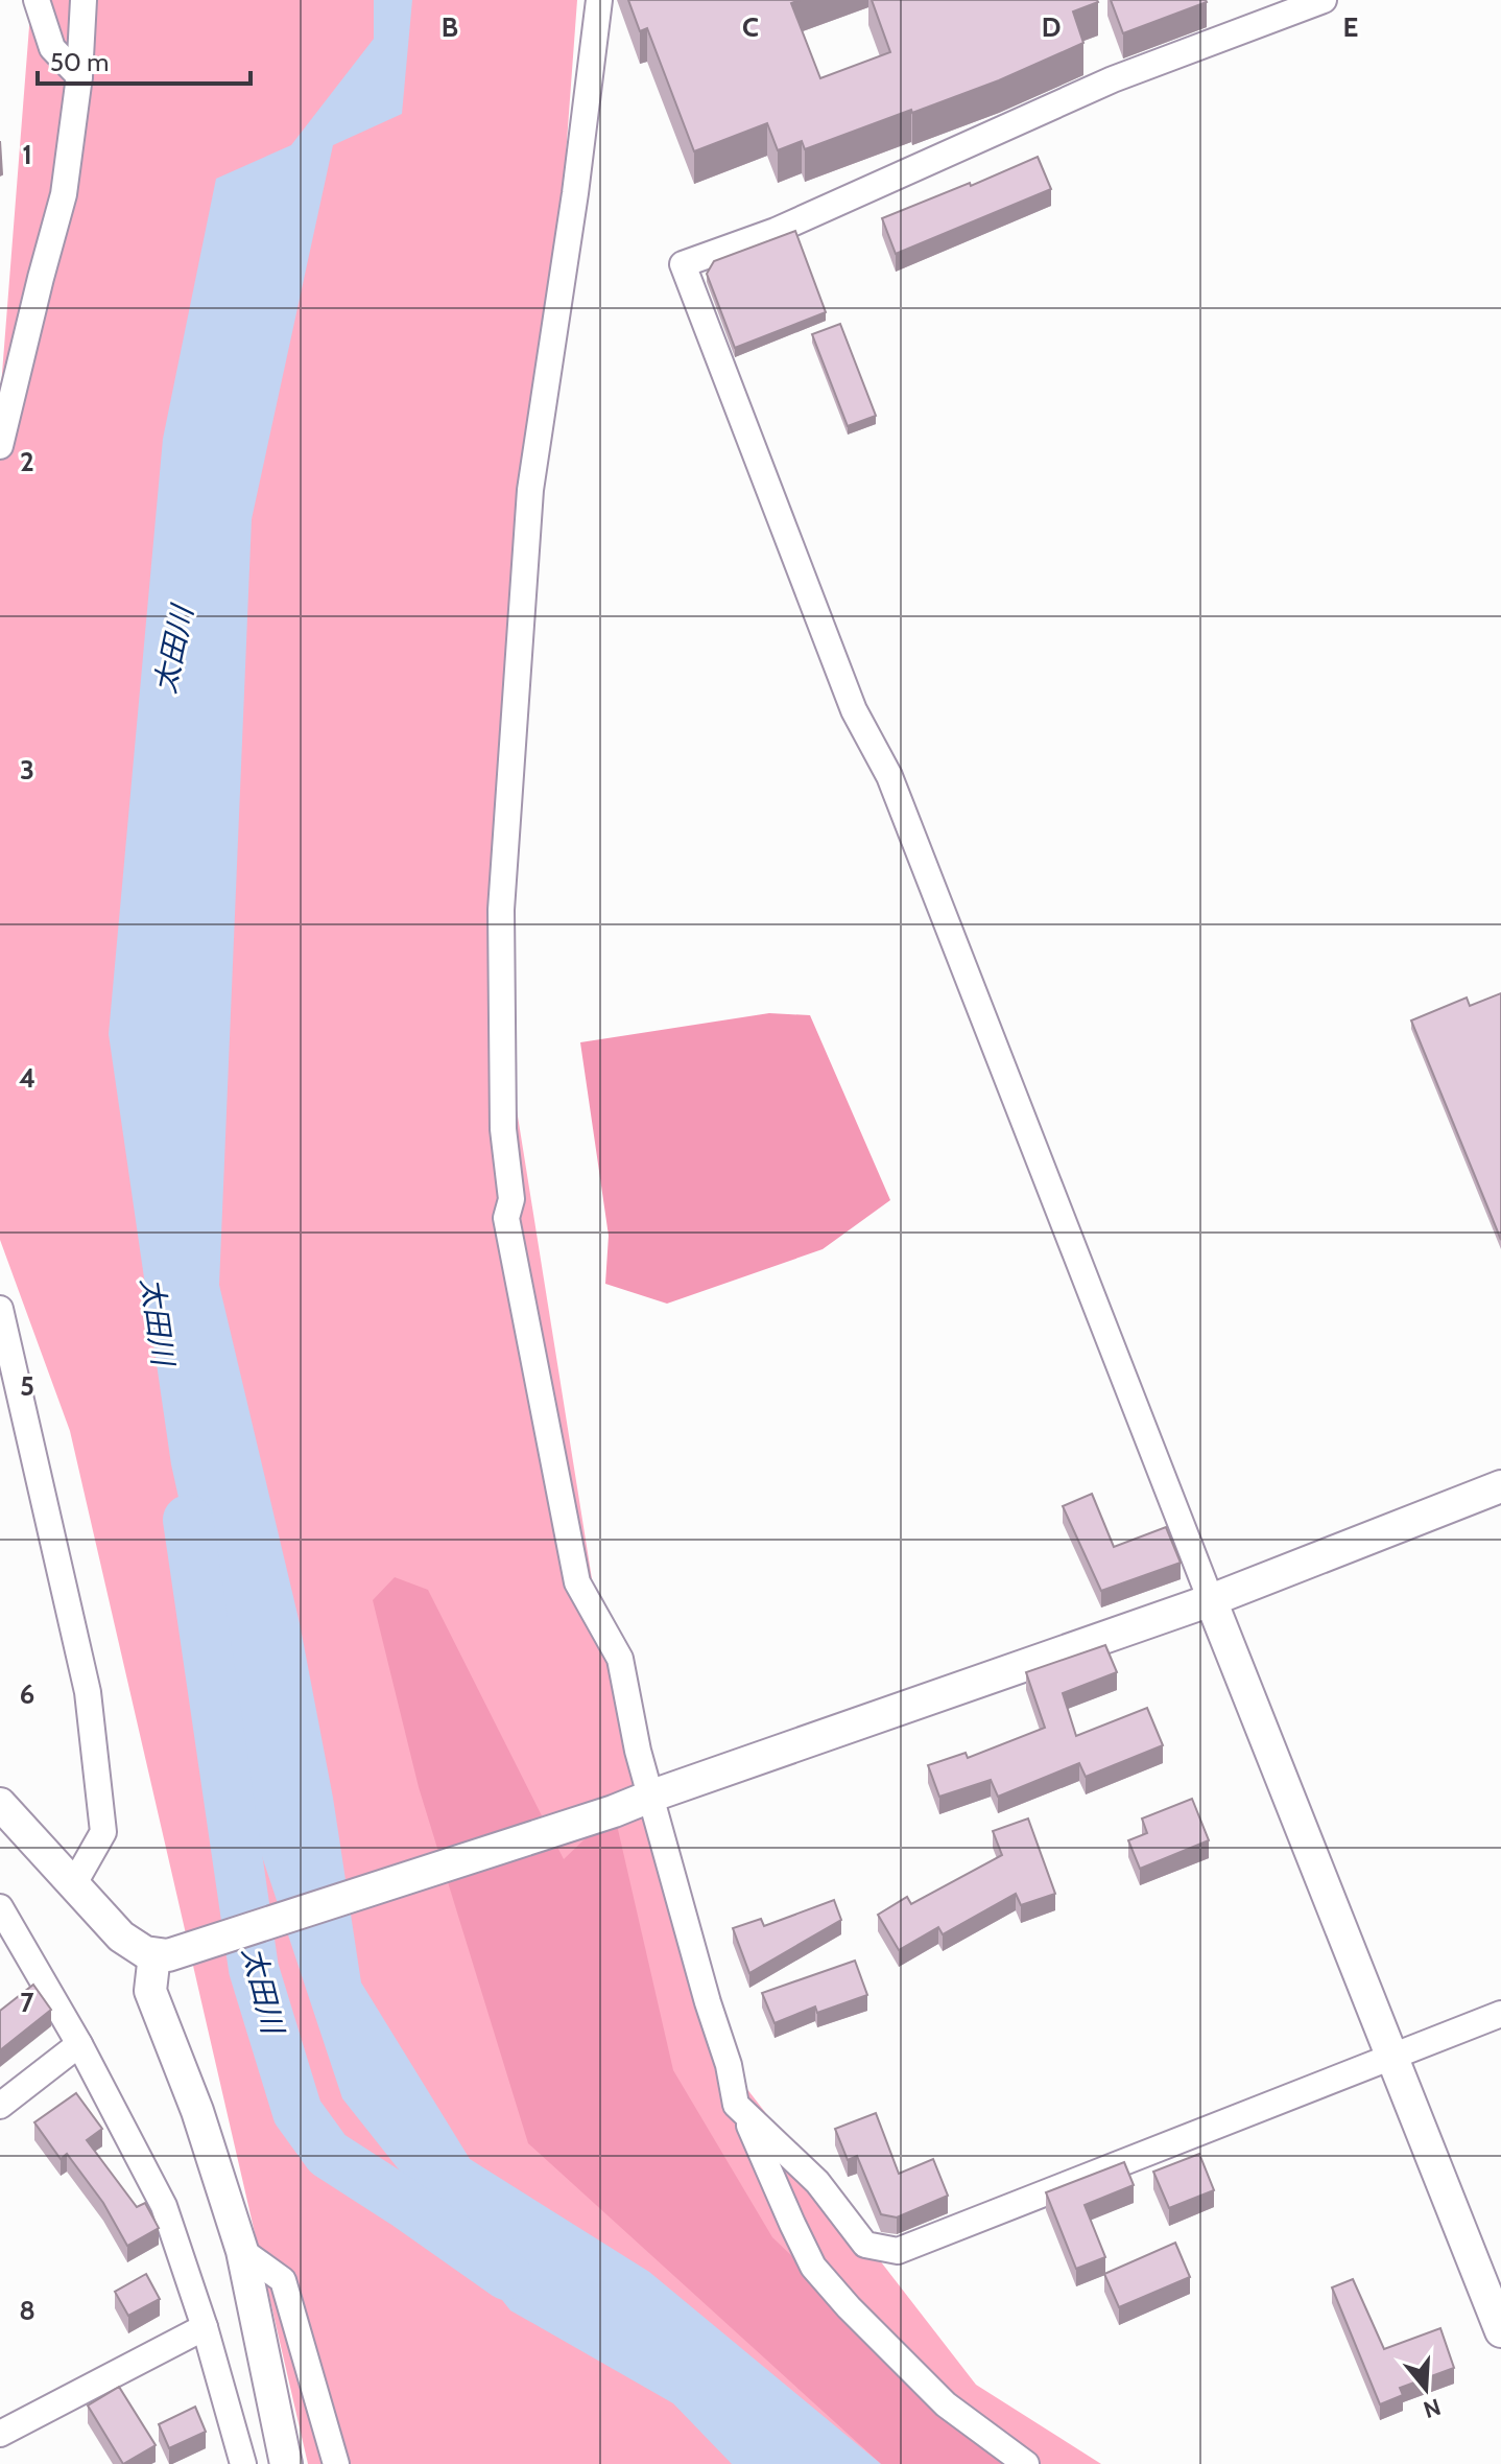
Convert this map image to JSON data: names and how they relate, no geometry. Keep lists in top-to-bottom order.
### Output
{
  "water": ["太田川"],
  "scale_bar": "50 m",
  "north": "bottom",
  "grid": {
    "columns": [
      "B",
      "C",
      "D",
      "E"
    ],
    "rows": [
      "1",
      "2",
      "3",
      "4",
      "5",
      "6",
      "7",
      "8"
    ]
  }
}
